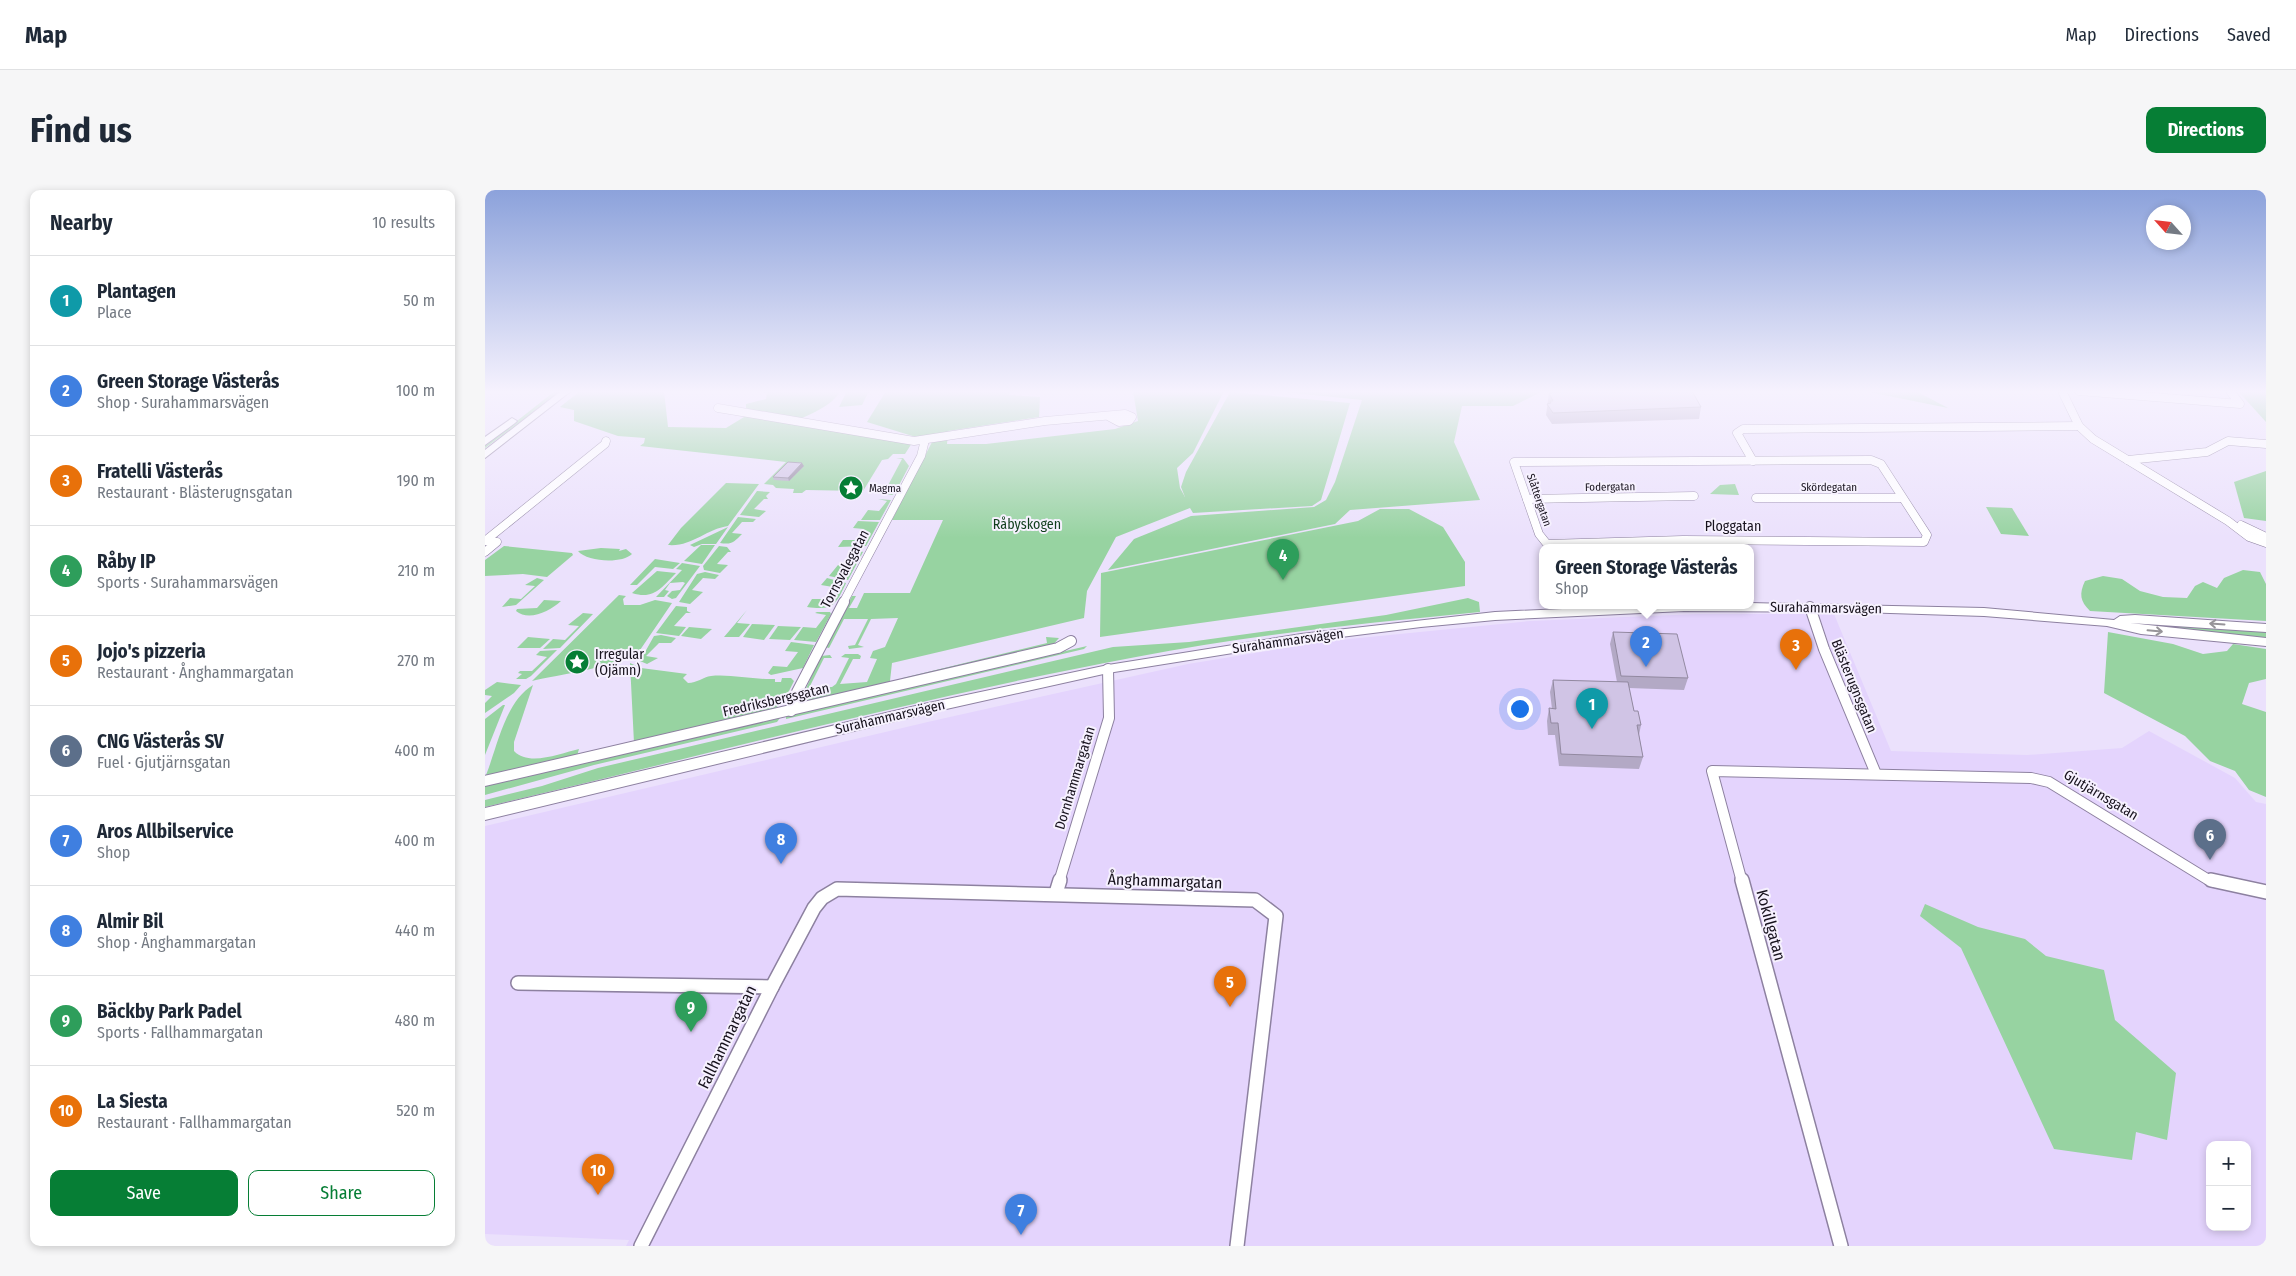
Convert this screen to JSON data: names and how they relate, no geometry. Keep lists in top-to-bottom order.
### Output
{
  "streets": {
    "main road": ["Surahammarsvägen"],
    "street": [
      "Fodergatan",
      "Skördegatan",
      "Slåttergatan",
      "Ploggatan",
      "Tornsvalegatan",
      "Blästerugnsgatan",
      "Fredriksbergsgatan",
      "Dornhammargatan",
      "Gjutjärnsgatan",
      "Ånghammargatan",
      "Kokillgatan",
      "Fallhammargatan"
    ]
  },
  "crossings": [
    ["Fodergatan", "Slåttergatan"],
    ["Skördegatan", "Ploggatan"],
    ["Slåttergatan", "Ploggatan"],
    ["Tornsvalegatan", "Fredriksbergsgatan"],
    ["Surahammarsvägen", "Blästerugnsgatan"],
    ["Surahammarsvägen", "Dornhammargatan"],
    ["Blästerugnsgatan", "Gjutjärnsgatan"],
    ["Blästerugnsgatan", "Kokillgatan"],
    ["Dornhammargatan", "Ånghammargatan"],
    ["Gjutjärnsgatan", "Kokillgatan"],
    ["Ånghammargatan", "Fallhammargatan"]
  ],
  "parks": ["Råbyskogen"],
  "places": {
    "place": ["Magma", "Irregular (Ojämn)"]
  },
  "north": "top left",
  "page": {
    "header": "Map",
    "nav": ["Map", "Directions", "Saved"],
    "buttons": [
      "Directions",
      ["Save", "Share"]
    ],
    "title": "Find us",
    "heading": ["Nearby", "10 results"],
    "list": [
      {
        "mark": "1",
        "name": "Plantagen",
        "note": "Place",
        "value": "50 m"
      },
      {
        "mark": "2",
        "name": "Green Storage Västerås",
        "note": "Shop · Surahammarsvägen",
        "value": "100 m"
      },
      {
        "mark": "3",
        "name": "Fratelli Västerås",
        "note": "Restaurant · Blästerugnsgatan",
        "value": "190 m"
      },
      {
        "mark": "4",
        "name": "Råby IP",
        "note": "Sports · Surahammarsvägen",
        "value": "210 m"
      },
      {
        "mark": "5",
        "name": "Jojo's pizzeria",
        "note": "Restaurant · Ånghammargatan",
        "value": "270 m"
      },
      {
        "mark": "6",
        "name": "CNG Västerås SV",
        "note": "Fuel · Gjutjärnsgatan",
        "value": "400 m"
      },
      {
        "mark": "7",
        "name": "Aros Allbilservice",
        "note": "Shop",
        "value": "400 m"
      },
      {
        "mark": "8",
        "name": "Almir Bil",
        "note": "Shop · Ånghammargatan",
        "value": "440 m"
      },
      {
        "mark": "9",
        "name": "Bäckby Park Padel",
        "note": "Sports · Fallhammargatan",
        "value": "480 m"
      },
      {
        "mark": "10",
        "name": "La Siesta",
        "note": "Restaurant · Fallhammargatan",
        "value": "520 m"
      }
    ],
    "pins": [
      "4",
      "2",
      "3",
      "1",
      "6",
      "8",
      "5",
      "9",
      "10",
      "7"
    ],
    "popup": ["Green Storage Västerås", "Shop"],
    "map_buttons": ["+", "−"]
  }
}
